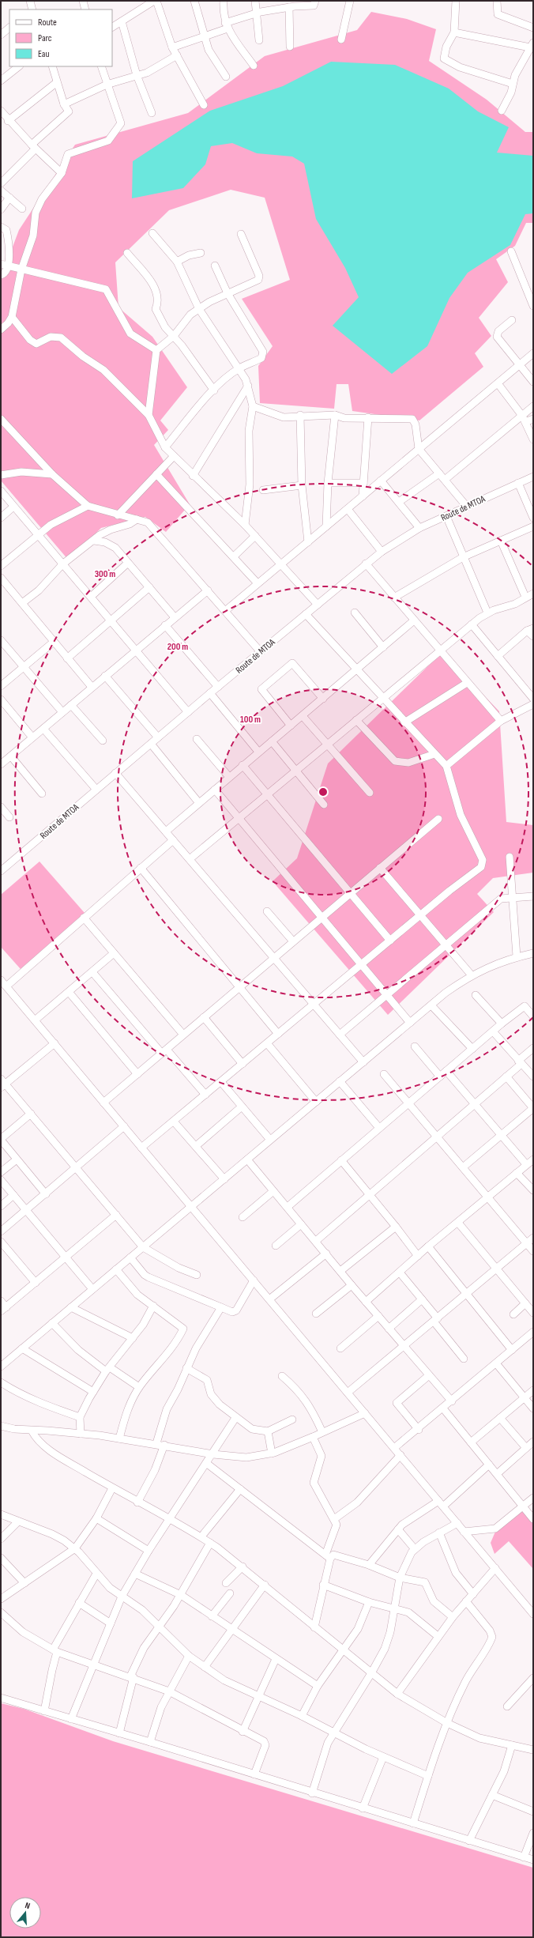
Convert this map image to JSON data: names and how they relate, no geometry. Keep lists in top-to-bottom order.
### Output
{
  "streets": {
    "street": ["Route de MTOA"]
  },
  "legend": ["Route", "Parc", "Eau"],
  "north": "top",
  "rings": ["300 m", "200 m", "100 m"]
}
